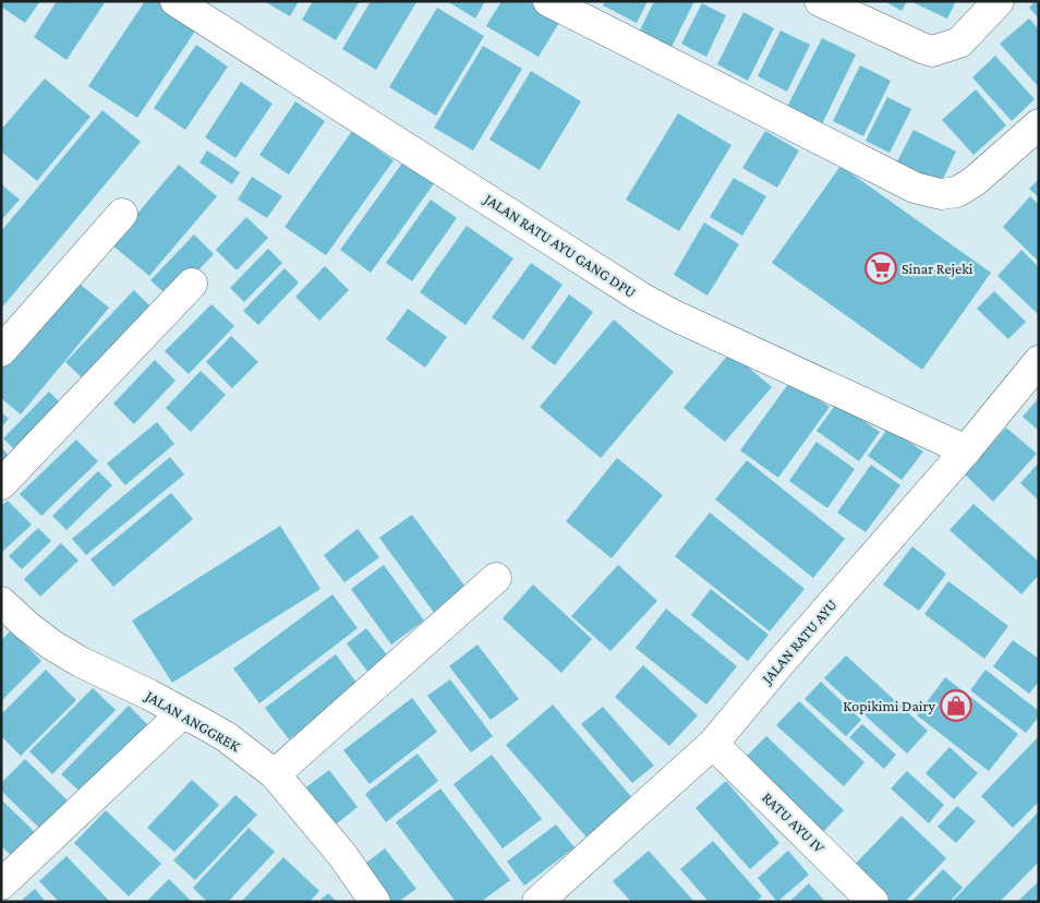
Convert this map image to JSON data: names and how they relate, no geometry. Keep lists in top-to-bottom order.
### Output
{
  "streets": {
    "street": [
      "JALAN RATU AYU GANG DPU",
      "JALAN RATU AYU",
      "JALAN ANGGREK",
      "RATU AYU IV"
    ]
  },
  "crossings": [
    ["JALAN RATU AYU GANG DPU", "JALAN RATU AYU"],
    ["JALAN RATU AYU", "RATU AYU IV"]
  ],
  "places": {
    "supermarket": ["Sinar Rejeki"],
    "shop": ["Kopikimi Dairy"]
  }
}
